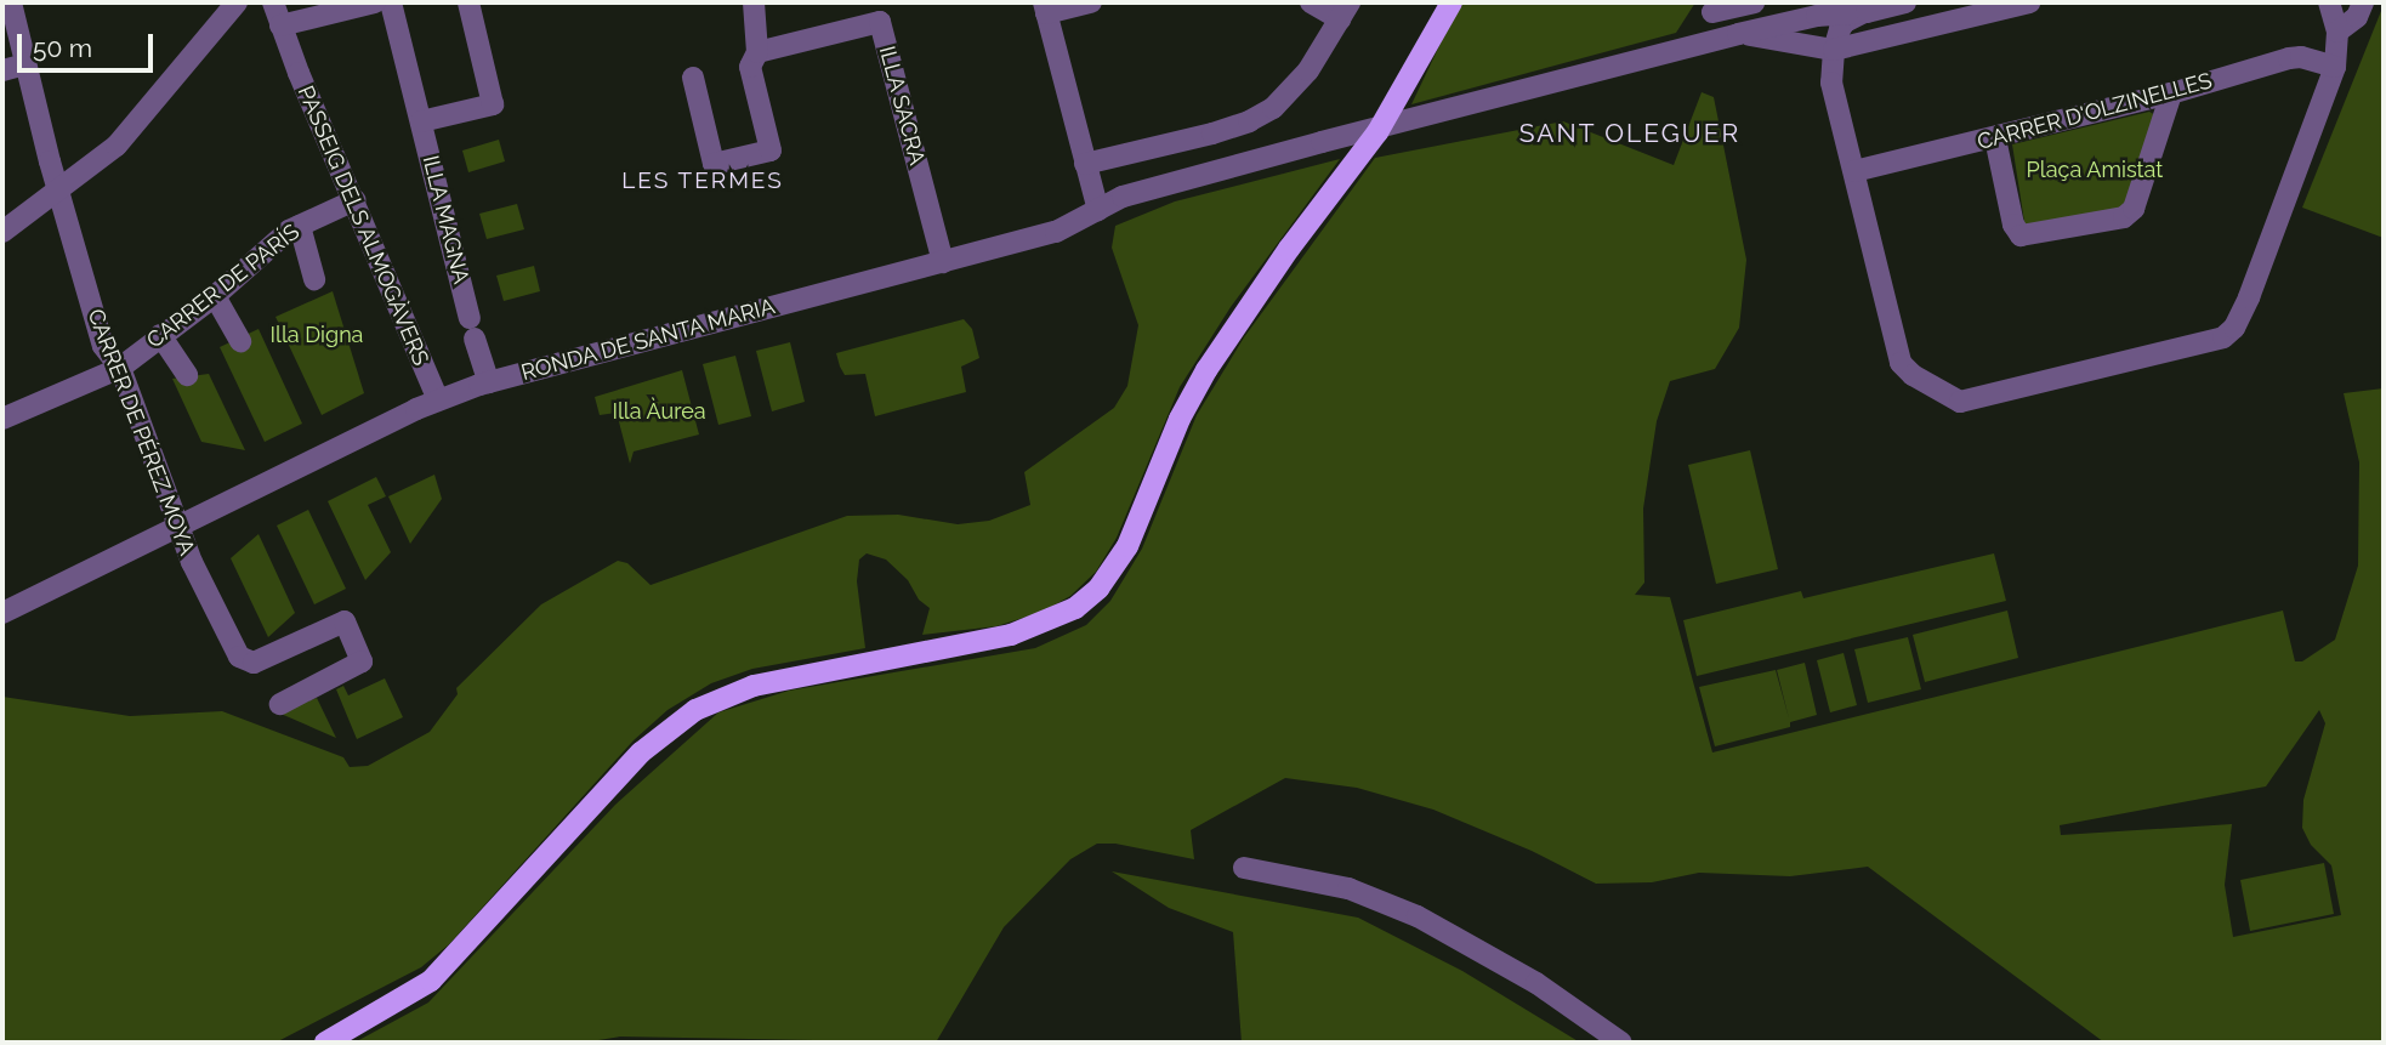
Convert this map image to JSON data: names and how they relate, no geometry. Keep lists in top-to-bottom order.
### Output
{
  "streets": {
    "street": [
      "ILLA SACRA",
      "CARRER D'OLZINELLES",
      "ILLA MAGNA",
      "PASSEIG DELS ALMOGÀVERS",
      "CARRER DE PARÍS",
      "RONDA DE SANTA MARIA",
      "CARRER DE PÉREZ MOYA"
    ]
  },
  "crossings": [
    ["ILLA SACRA", "RONDA DE SANTA MARIA"],
    ["ILLA MAGNA", "RONDA DE SANTA MARIA"],
    ["PASSEIG DELS ALMOGÀVERS", "CARRER DE PARÍS"],
    ["PASSEIG DELS ALMOGÀVERS", "RONDA DE SANTA MARIA"],
    ["CARRER DE PARÍS", "CARRER DE PÉREZ MOYA"],
    ["RONDA DE SANTA MARIA", "CARRER DE PÉREZ MOYA"]
  ],
  "districts": ["SANT OLEGUER", "LES TERMES"],
  "parks": ["Plaça Amistat", "Illa Digna", "Illa Àurea"],
  "scale_bar": "50 m"
}
